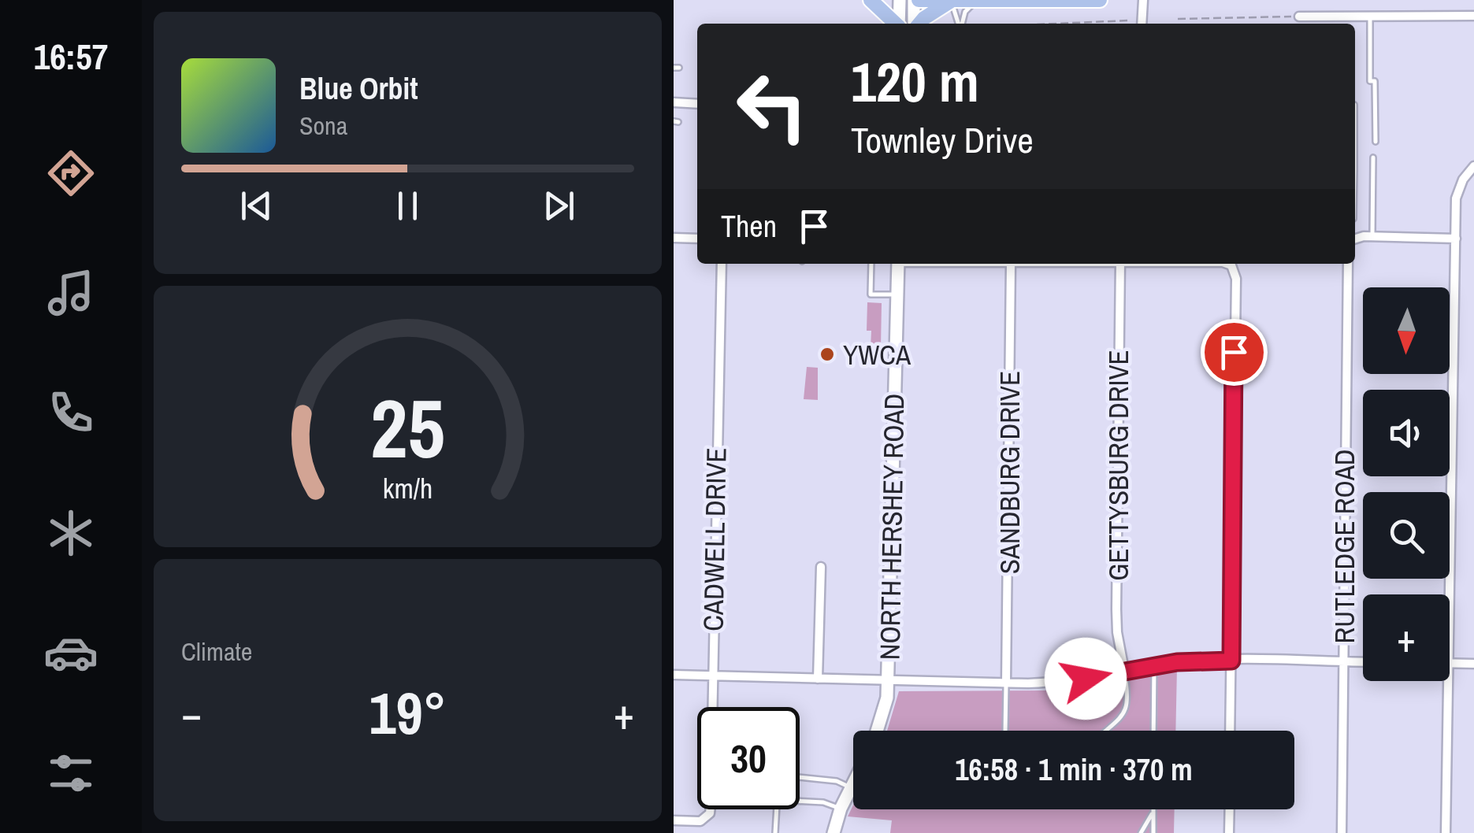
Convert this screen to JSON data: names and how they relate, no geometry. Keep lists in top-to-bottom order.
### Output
{
  "streets": {
    "main road": ["NORTH HERSHEY ROAD"],
    "street": [
      "GETTYSBURG DRIVE",
      "SANDBURG DRIVE",
      "CADWELL DRIVE",
      "RUTLEDGE ROAD"
    ]
  },
  "places": ["YWCA"],
  "north": "bottom",
  "page": {
    "tabs": "16:57",
    "turn": ["120 m", "Townley Drive"],
    "song": ["Blue Orbit", "Sona"],
    "then": "Then",
    "map_buttons": "+",
    "tile": "Climate",
    "heat": ["−", "19°", "+"],
    "limit": "30",
    "trip": "16:58 · 1 min · 370 m",
    "gauge": ["25", "km/h"]
  }
}
